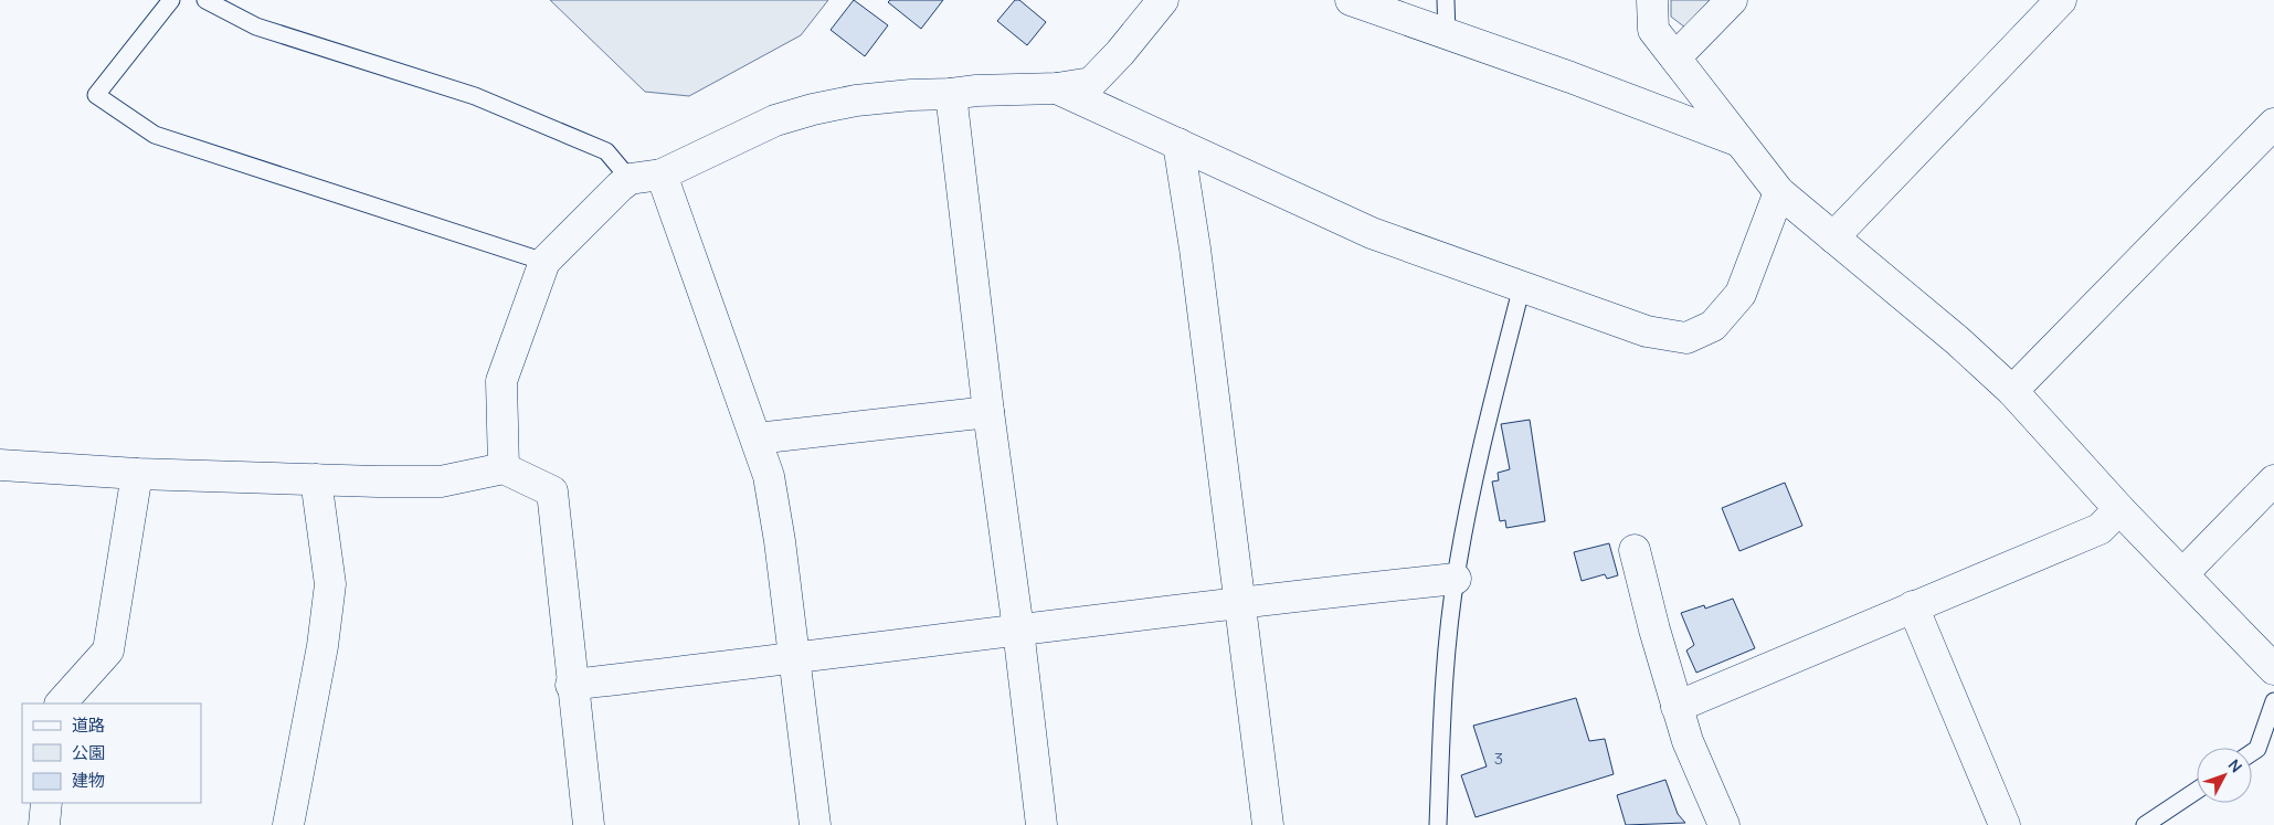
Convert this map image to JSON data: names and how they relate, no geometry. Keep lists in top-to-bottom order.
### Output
{
  "house_numbers": ["3"],
  "legend": ["道路", "公園", "建物"],
  "north": "top right"
}
